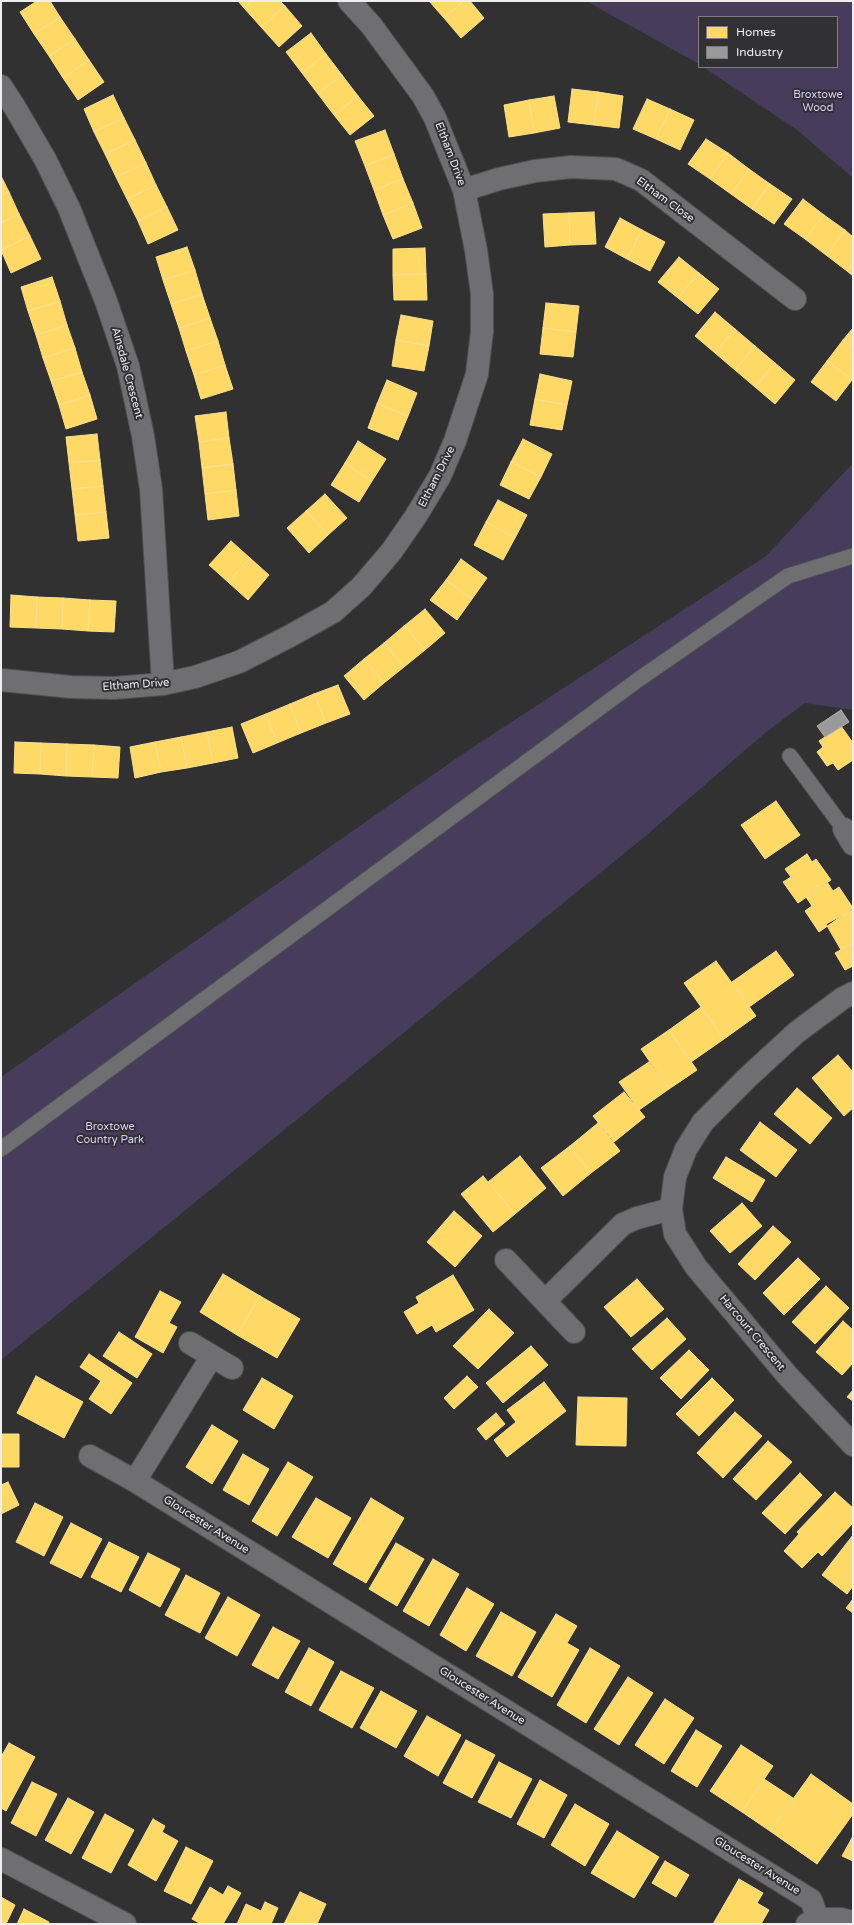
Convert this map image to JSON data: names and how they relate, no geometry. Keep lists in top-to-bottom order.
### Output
{
  "streets": {
    "street": [
      "Eltham Drive",
      "Eltham Close",
      "Ainsdale Crescent",
      "Harcourt Crescent",
      "Gloucester Avenue"
    ]
  },
  "crossings": [
    ["Eltham Drive", "Eltham Close"],
    ["Eltham Drive", "Ainsdale Crescent"]
  ],
  "parks": ["Broxtowe Wood", "Broxtowe Country Park"],
  "legend": ["Homes", "Industry"]
}
